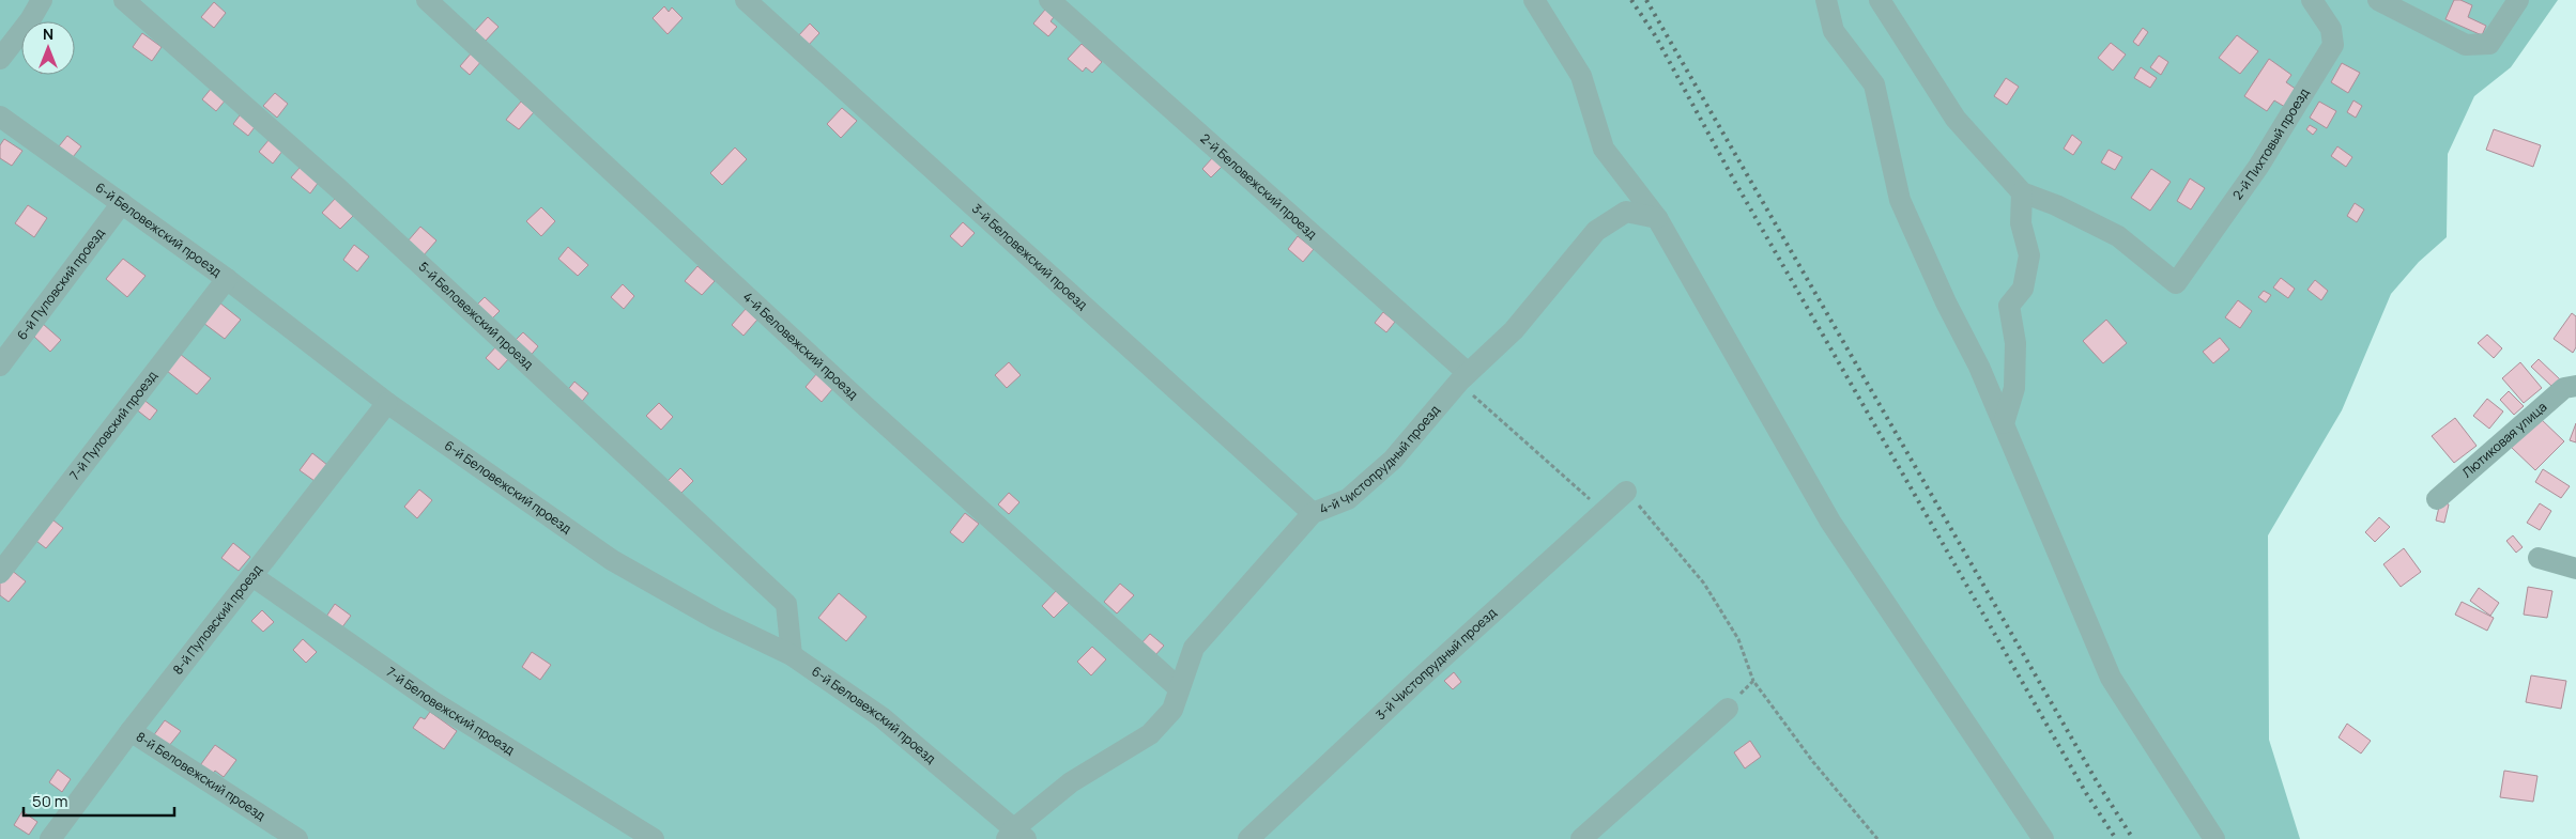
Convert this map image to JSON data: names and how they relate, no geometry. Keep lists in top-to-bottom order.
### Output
{
  "streets": {
    "street": [
      "2-й Пихтовый проезд",
      "2-й Беловежский проезд",
      "6-й Беловежский проезд",
      "3-й Беловежский проезд",
      "6-й Пуловский проезд",
      "5-й Беловежский проезд",
      "4-й Беловежский проезд",
      "7-й Пуловский проезд",
      "Лютиковая улица",
      "4-й Чистопрудный проезд",
      "8-й Пуловский проезд",
      "3-й Чистопрудный проезд",
      "7-й Беловежский проезд",
      "8-й Беловежский проезд"
    ]
  },
  "crossings": [
    ["2-й Беловежский проезд", "4-й Чистопрудный проезд"],
    ["6-й Беловежский проезд", "6-й Пуловский проезд"],
    ["6-й Беловежский проезд", "5-й Беловежский проезд"],
    ["6-й Беловежский проезд", "7-й Пуловский проезд"],
    ["6-й Беловежский проезд", "4-й Чистопрудный проезд"],
    ["6-й Беловежский проезд", "8-й Пуловский проезд"],
    ["3-й Беловежский проезд", "4-й Чистопрудный проезд"],
    ["4-й Беловежский проезд", "4-й Чистопрудный проезд"],
    ["8-й Пуловский проезд", "7-й Беловежский проезд"],
    ["8-й Пуловский проезд", "8-й Беловежский проезд"]
  ],
  "scale_bar": "50 m",
  "north": "top"
}
